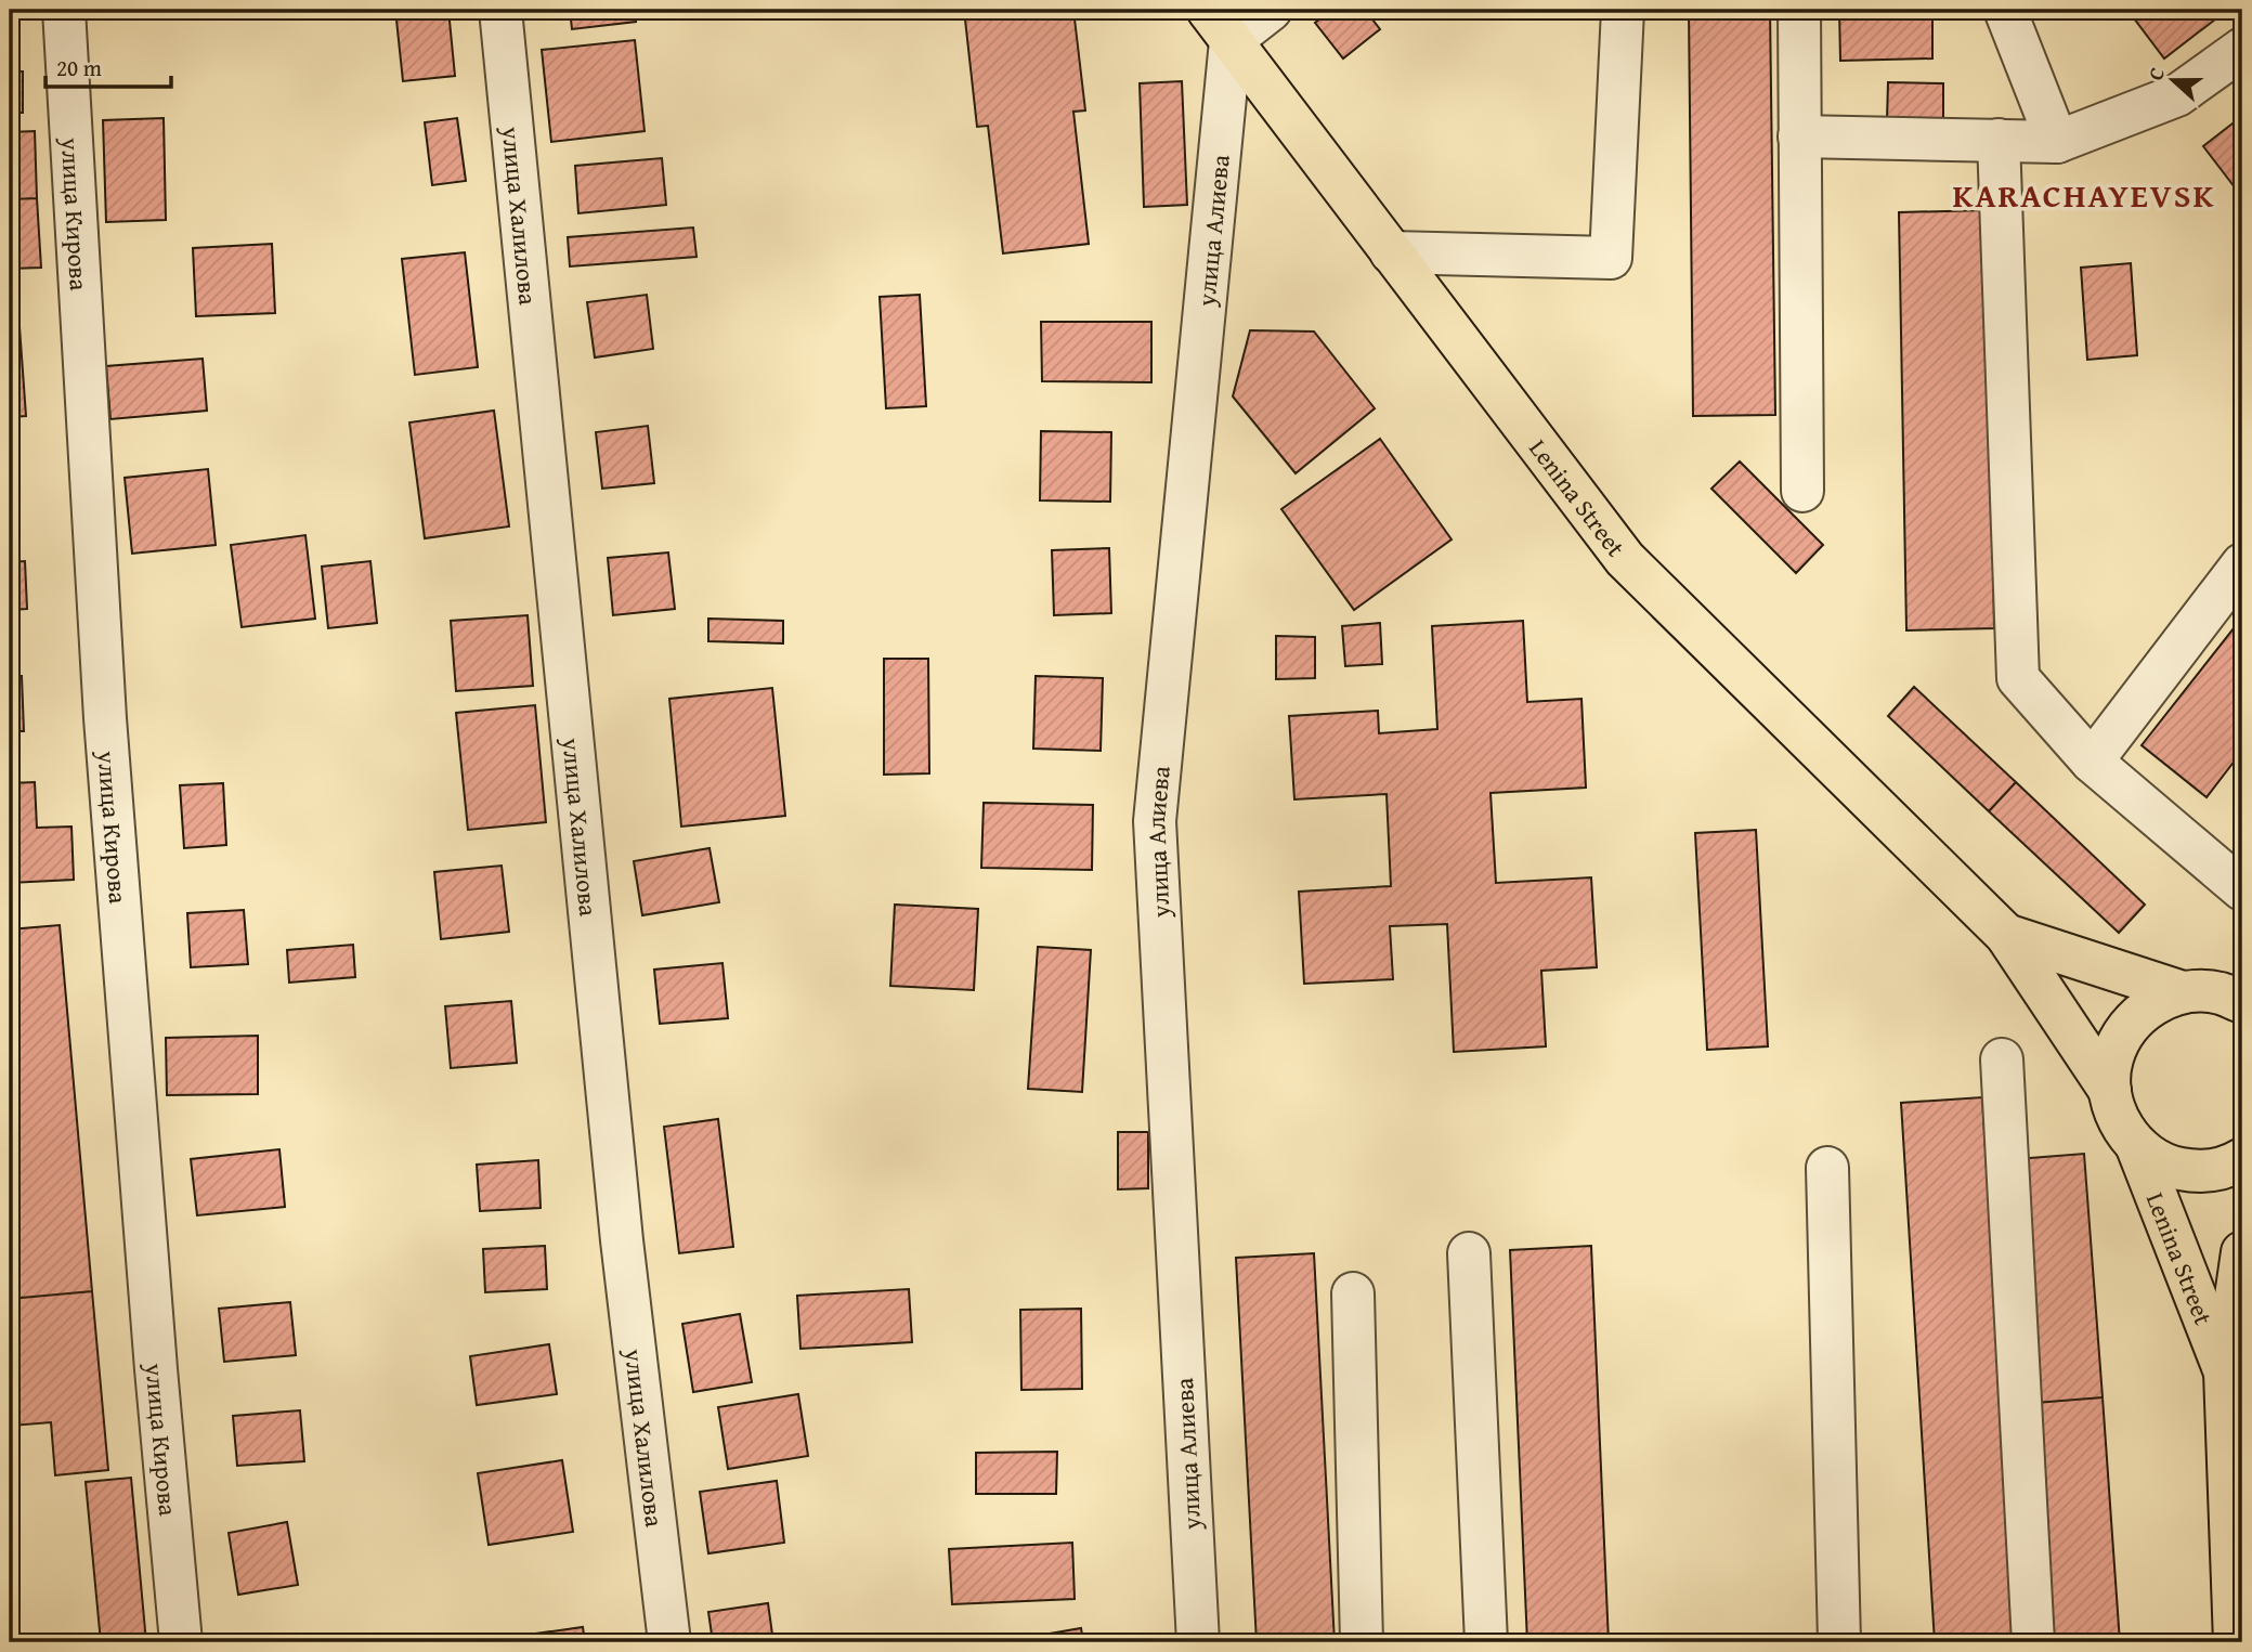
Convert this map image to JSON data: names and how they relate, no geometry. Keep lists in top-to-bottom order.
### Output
{
  "streets": {
    "main road": ["Lenina Street"],
    "street": ["улица Кирова", "улица Халилова", "улица Алиева"]
  },
  "crossings": [
    ["улица Алиева", "Lenina Street"]
  ],
  "districts": ["KARACHAYEVSK"],
  "scale_bar": "20 m",
  "north": "left"
}
